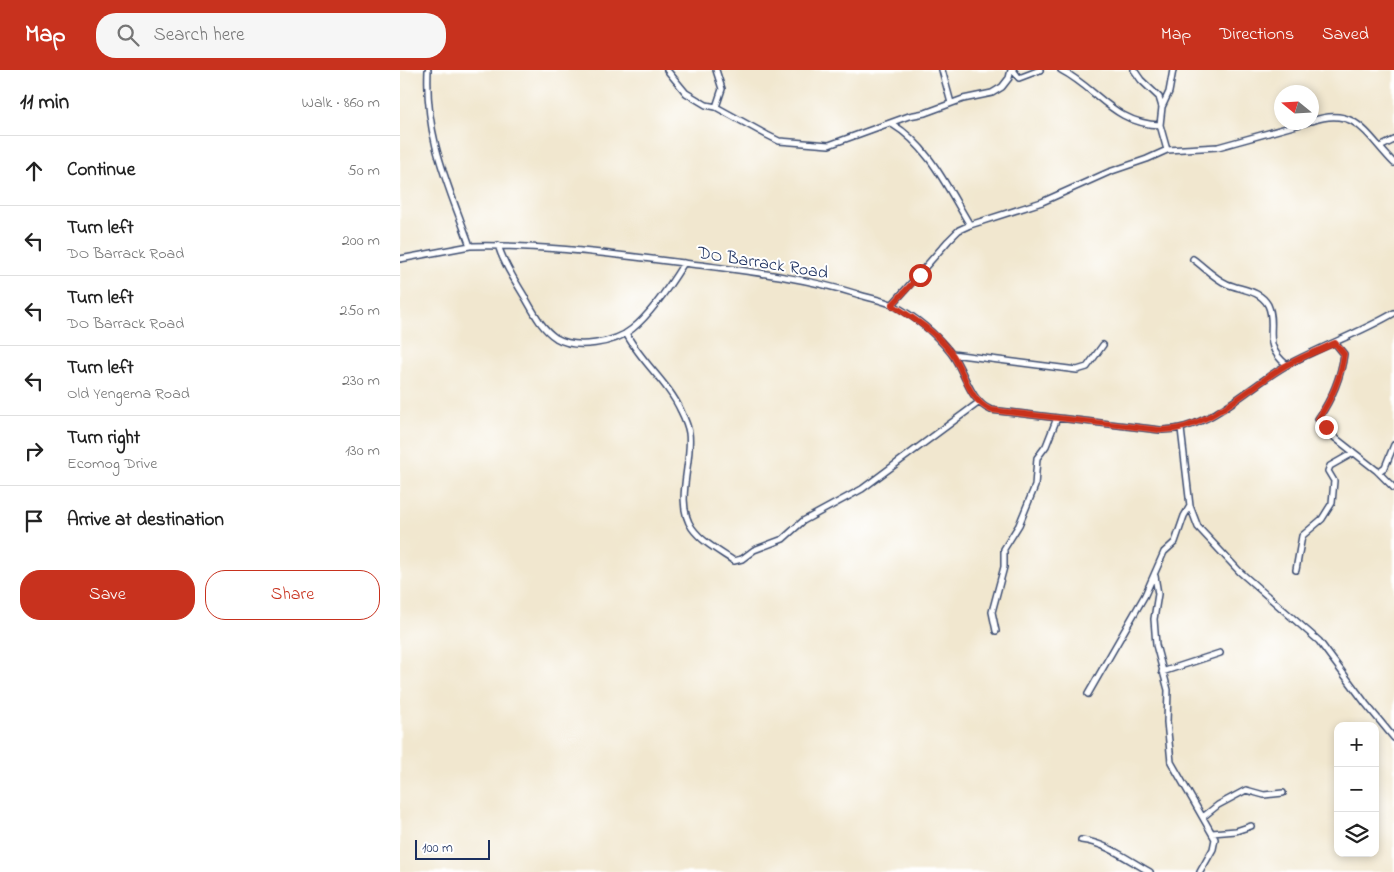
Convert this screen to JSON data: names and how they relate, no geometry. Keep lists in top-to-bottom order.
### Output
{
  "streets": {
    "street": ["DO Barrack Road"]
  },
  "scale_bar": "100 m",
  "north": "left",
  "page": {
    "header": "Map",
    "search": "Search here",
    "nav": ["Map", "Directions", "Saved"],
    "heading": ["11 min", "Walk · 860 m"],
    "list": [
      ["Continue", "50 m"],
      ["Turn left", "DO Barrack Road", "200 m"],
      ["Turn left", "DO Barrack Road", "250 m"],
      ["Turn left", "Old Yengema Road", "230 m"],
      ["Turn right", "Ecomog Drive", "130 m"],
      "Arrive at destination"
    ],
    "buttons": ["Save", "Share"],
    "map_buttons": ["+", "−"],
    "scale": "100 m"
  }
}
